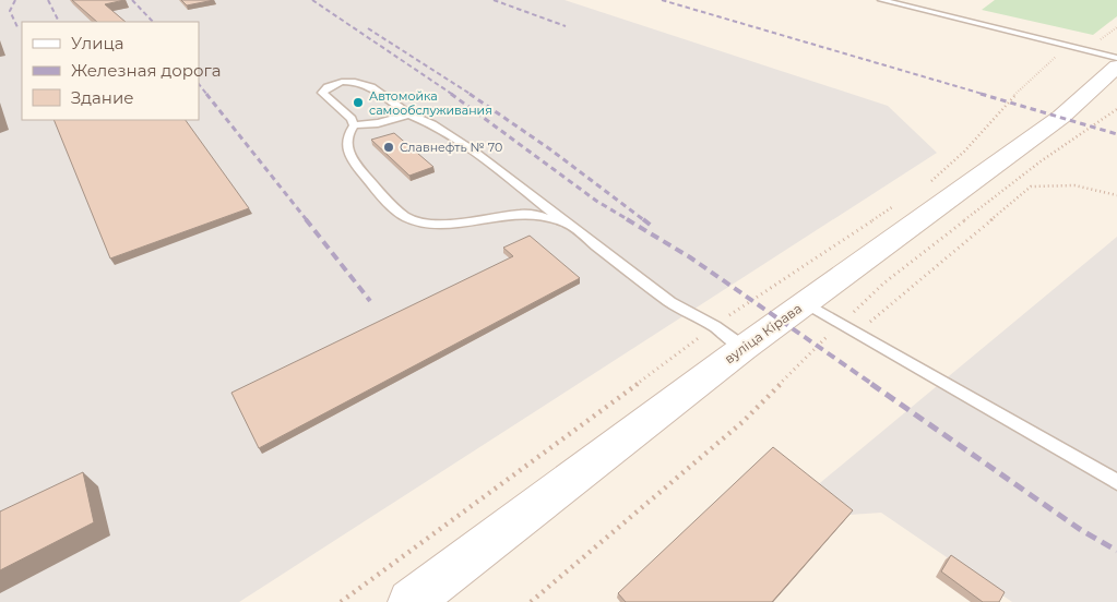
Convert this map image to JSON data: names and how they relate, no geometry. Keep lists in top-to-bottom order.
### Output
{
  "streets": {
    "main road": ["вуліца Кірава"]
  },
  "places": ["Автомойка самообслуживания", "Славнефть № 70"],
  "legend": ["Улица", "Железная дорога", "Здание"]
}
